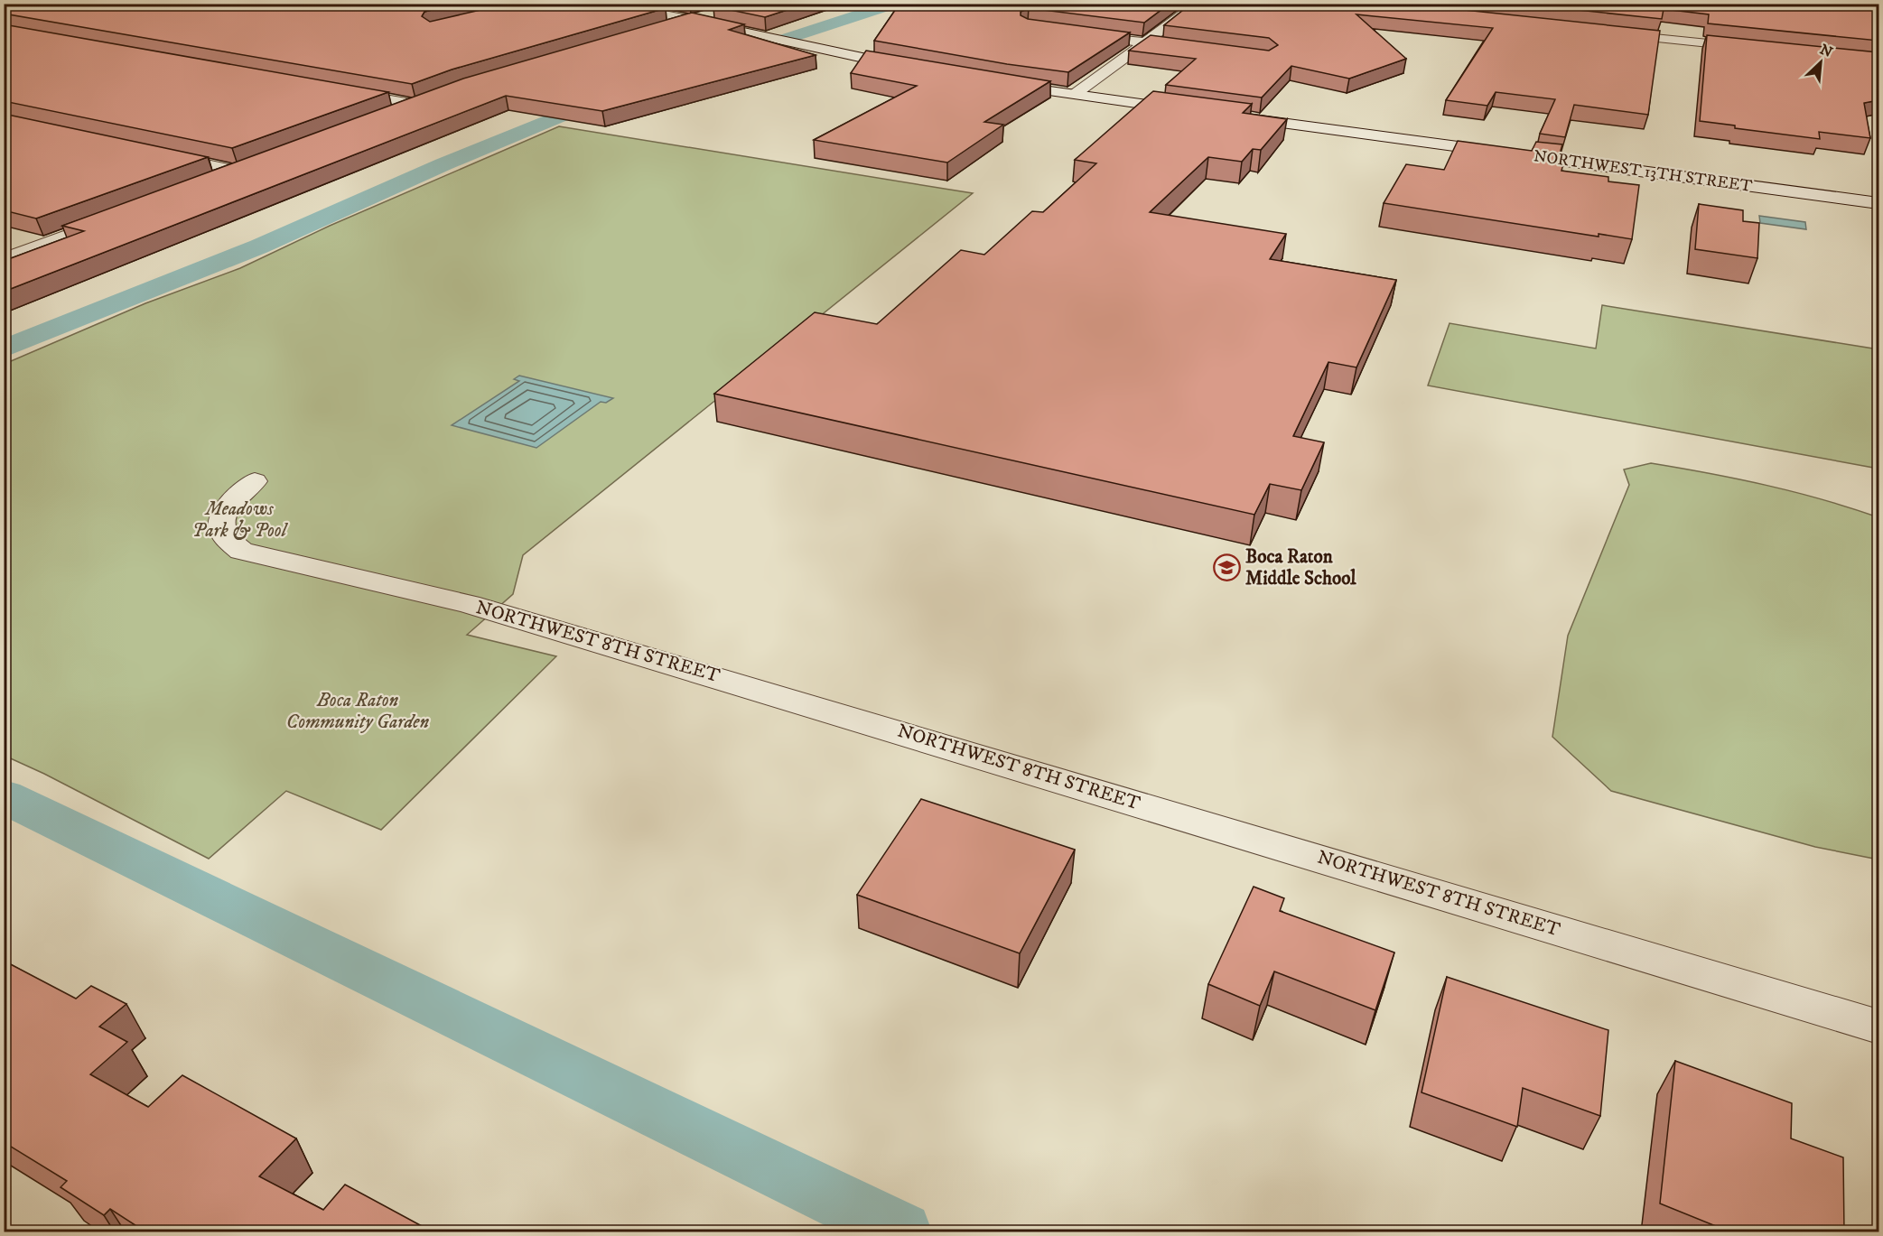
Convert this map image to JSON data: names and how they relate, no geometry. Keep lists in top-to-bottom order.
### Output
{
  "streets": {
    "street": ["NORTHWEST 13TH STREET", "NORTHWEST 8TH STREET"]
  },
  "parks": ["Meadows Park & Pool", "Boca Raton Community Garden"],
  "places": {
    "school or university": ["Boca Raton Middle School"]
  },
  "north": "top right"
}
